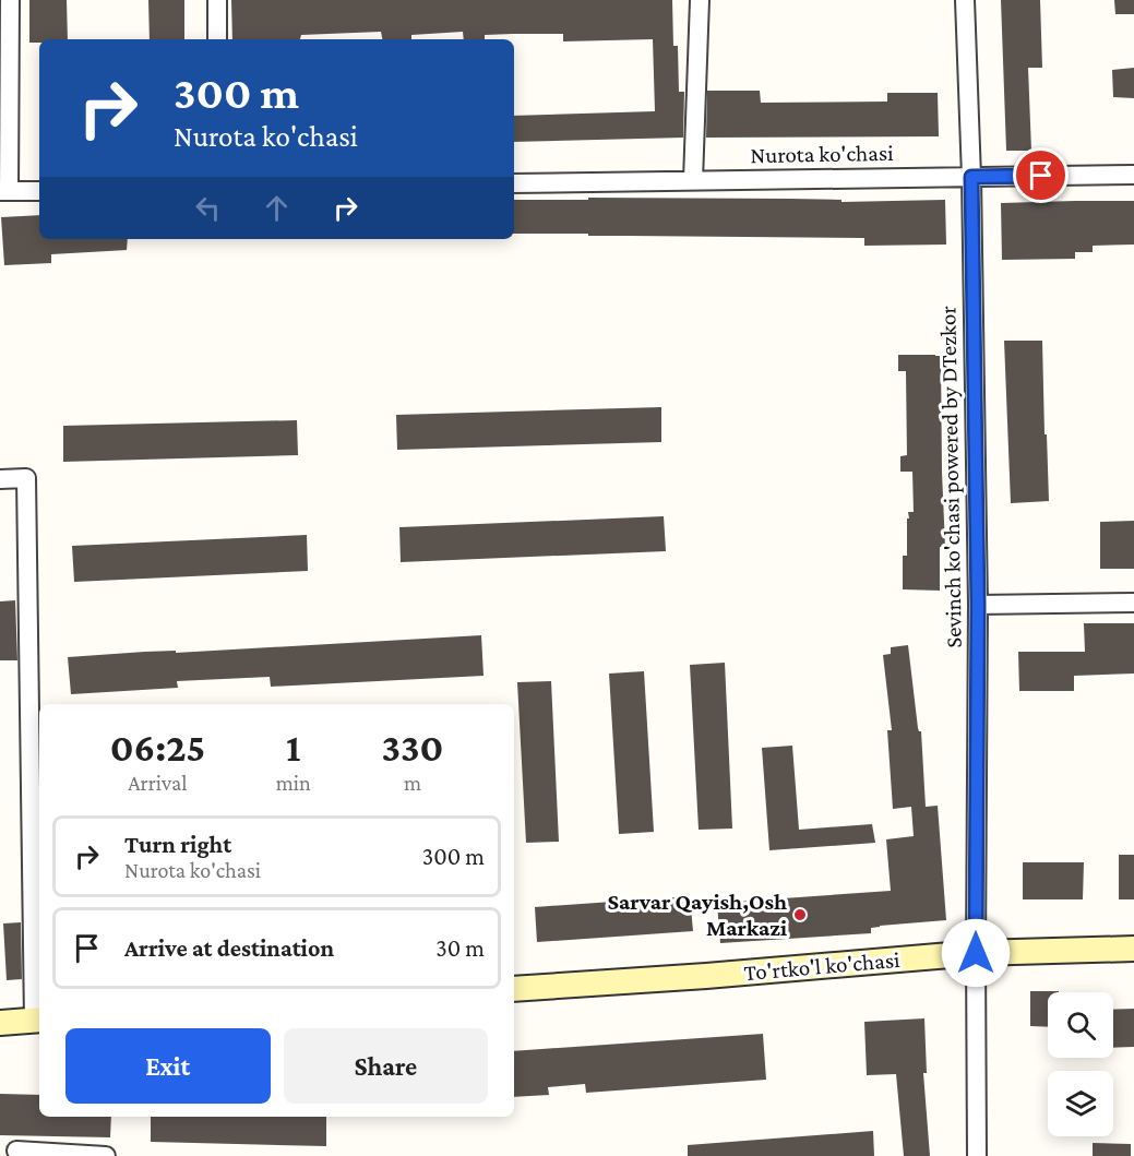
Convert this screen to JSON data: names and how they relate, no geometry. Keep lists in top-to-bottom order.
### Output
{
  "streets": {
    "street": ["Nurota ko'chasi", "Sevinch ko'chasi powered by DTezkor", "To'rtko'l ko'chasi"]
  },
  "crossings": [
    ["Nurota ko'chasi", "Sevinch ko'chasi powered by DTezkor"],
    ["Sevinch ko'chasi powered by DTezkor", "To'rtko'l ko'chasi"]
  ],
  "places": ["Sarvar Qayish,Osh Markazi"],
  "page": {
    "turn": ["300 m", "Nurota ko'chasi"],
    "eta": [
      "06:25",
      "Arrival",
      "1",
      "min",
      "330",
      "m"
    ],
    "list": [
      {
        "name": "Turn right",
        "note": "Nurota ko'chasi",
        "value": "300 m"
      },
      {
        "name": "Arrive at destination",
        "value": "30 m"
      }
    ],
    "buttons": ["Exit", "Share"]
  }
}
